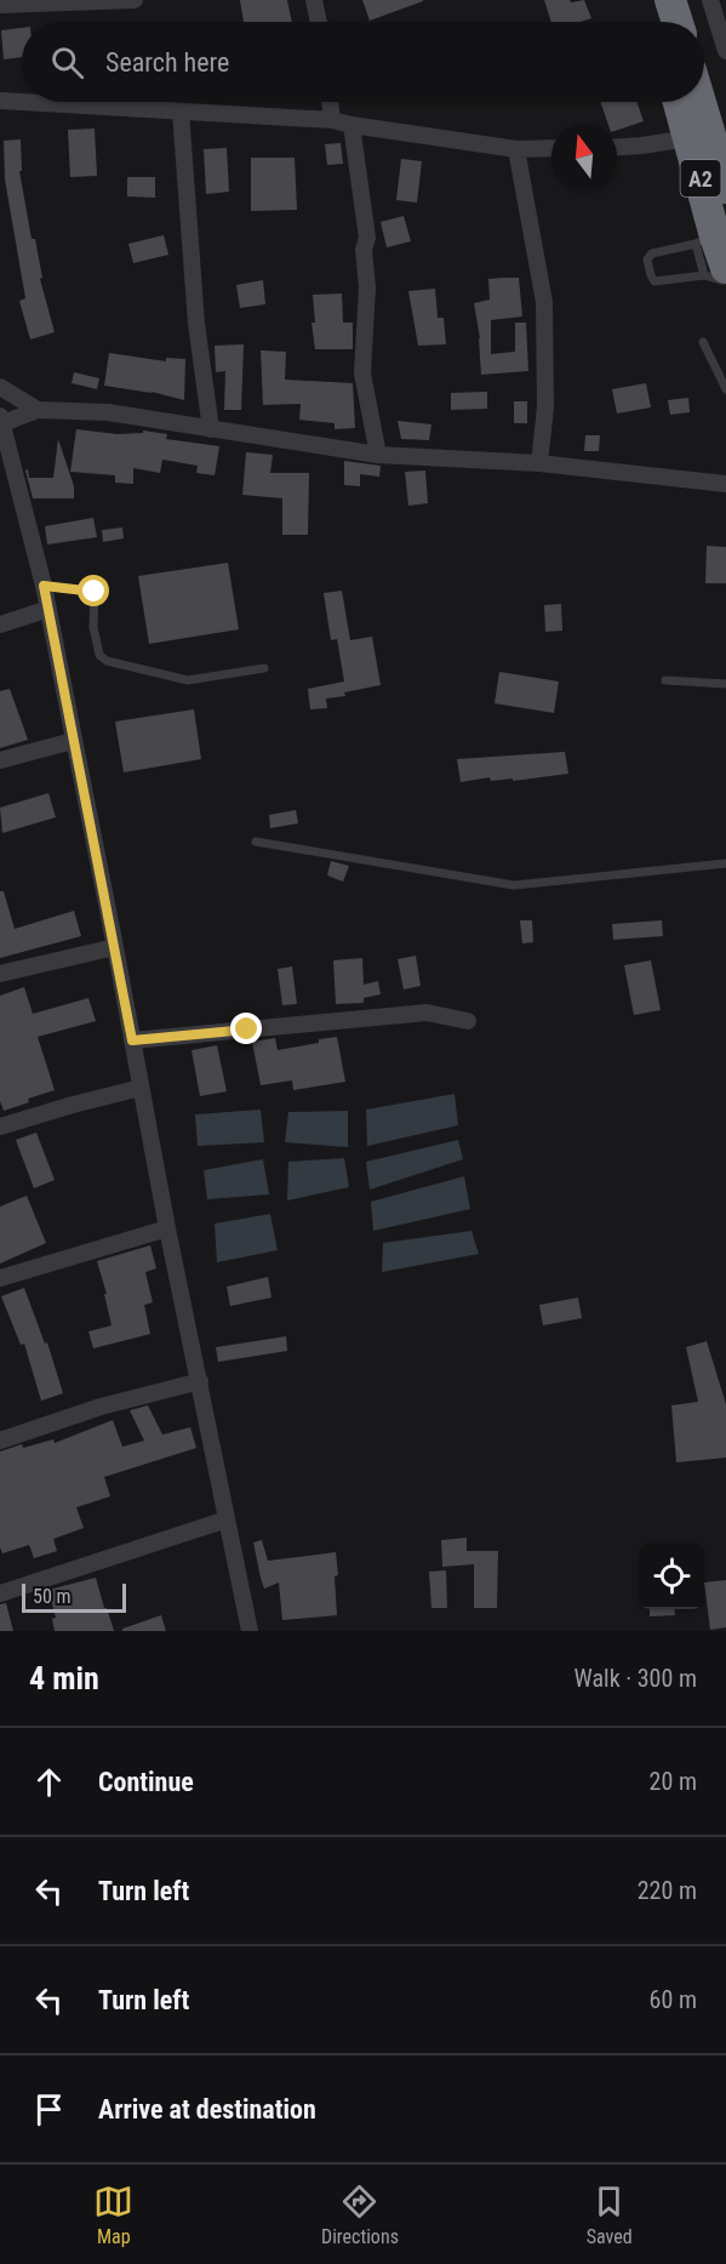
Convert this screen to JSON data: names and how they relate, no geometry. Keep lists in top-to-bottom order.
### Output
{
  "streets": {
    "highway": ["A2"]
  },
  "scale_bar": "50 m",
  "north": "top",
  "page": {
    "search": "Search here",
    "scale": "50 m",
    "heading": ["4 min", "Walk · 300 m"],
    "list": [
      ["Continue", "20 m"],
      ["Turn left", "220 m"],
      ["Turn left", "60 m"],
      "Arrive at destination"
    ],
    "nav": ["Map", "Directions", "Saved"]
  }
}
